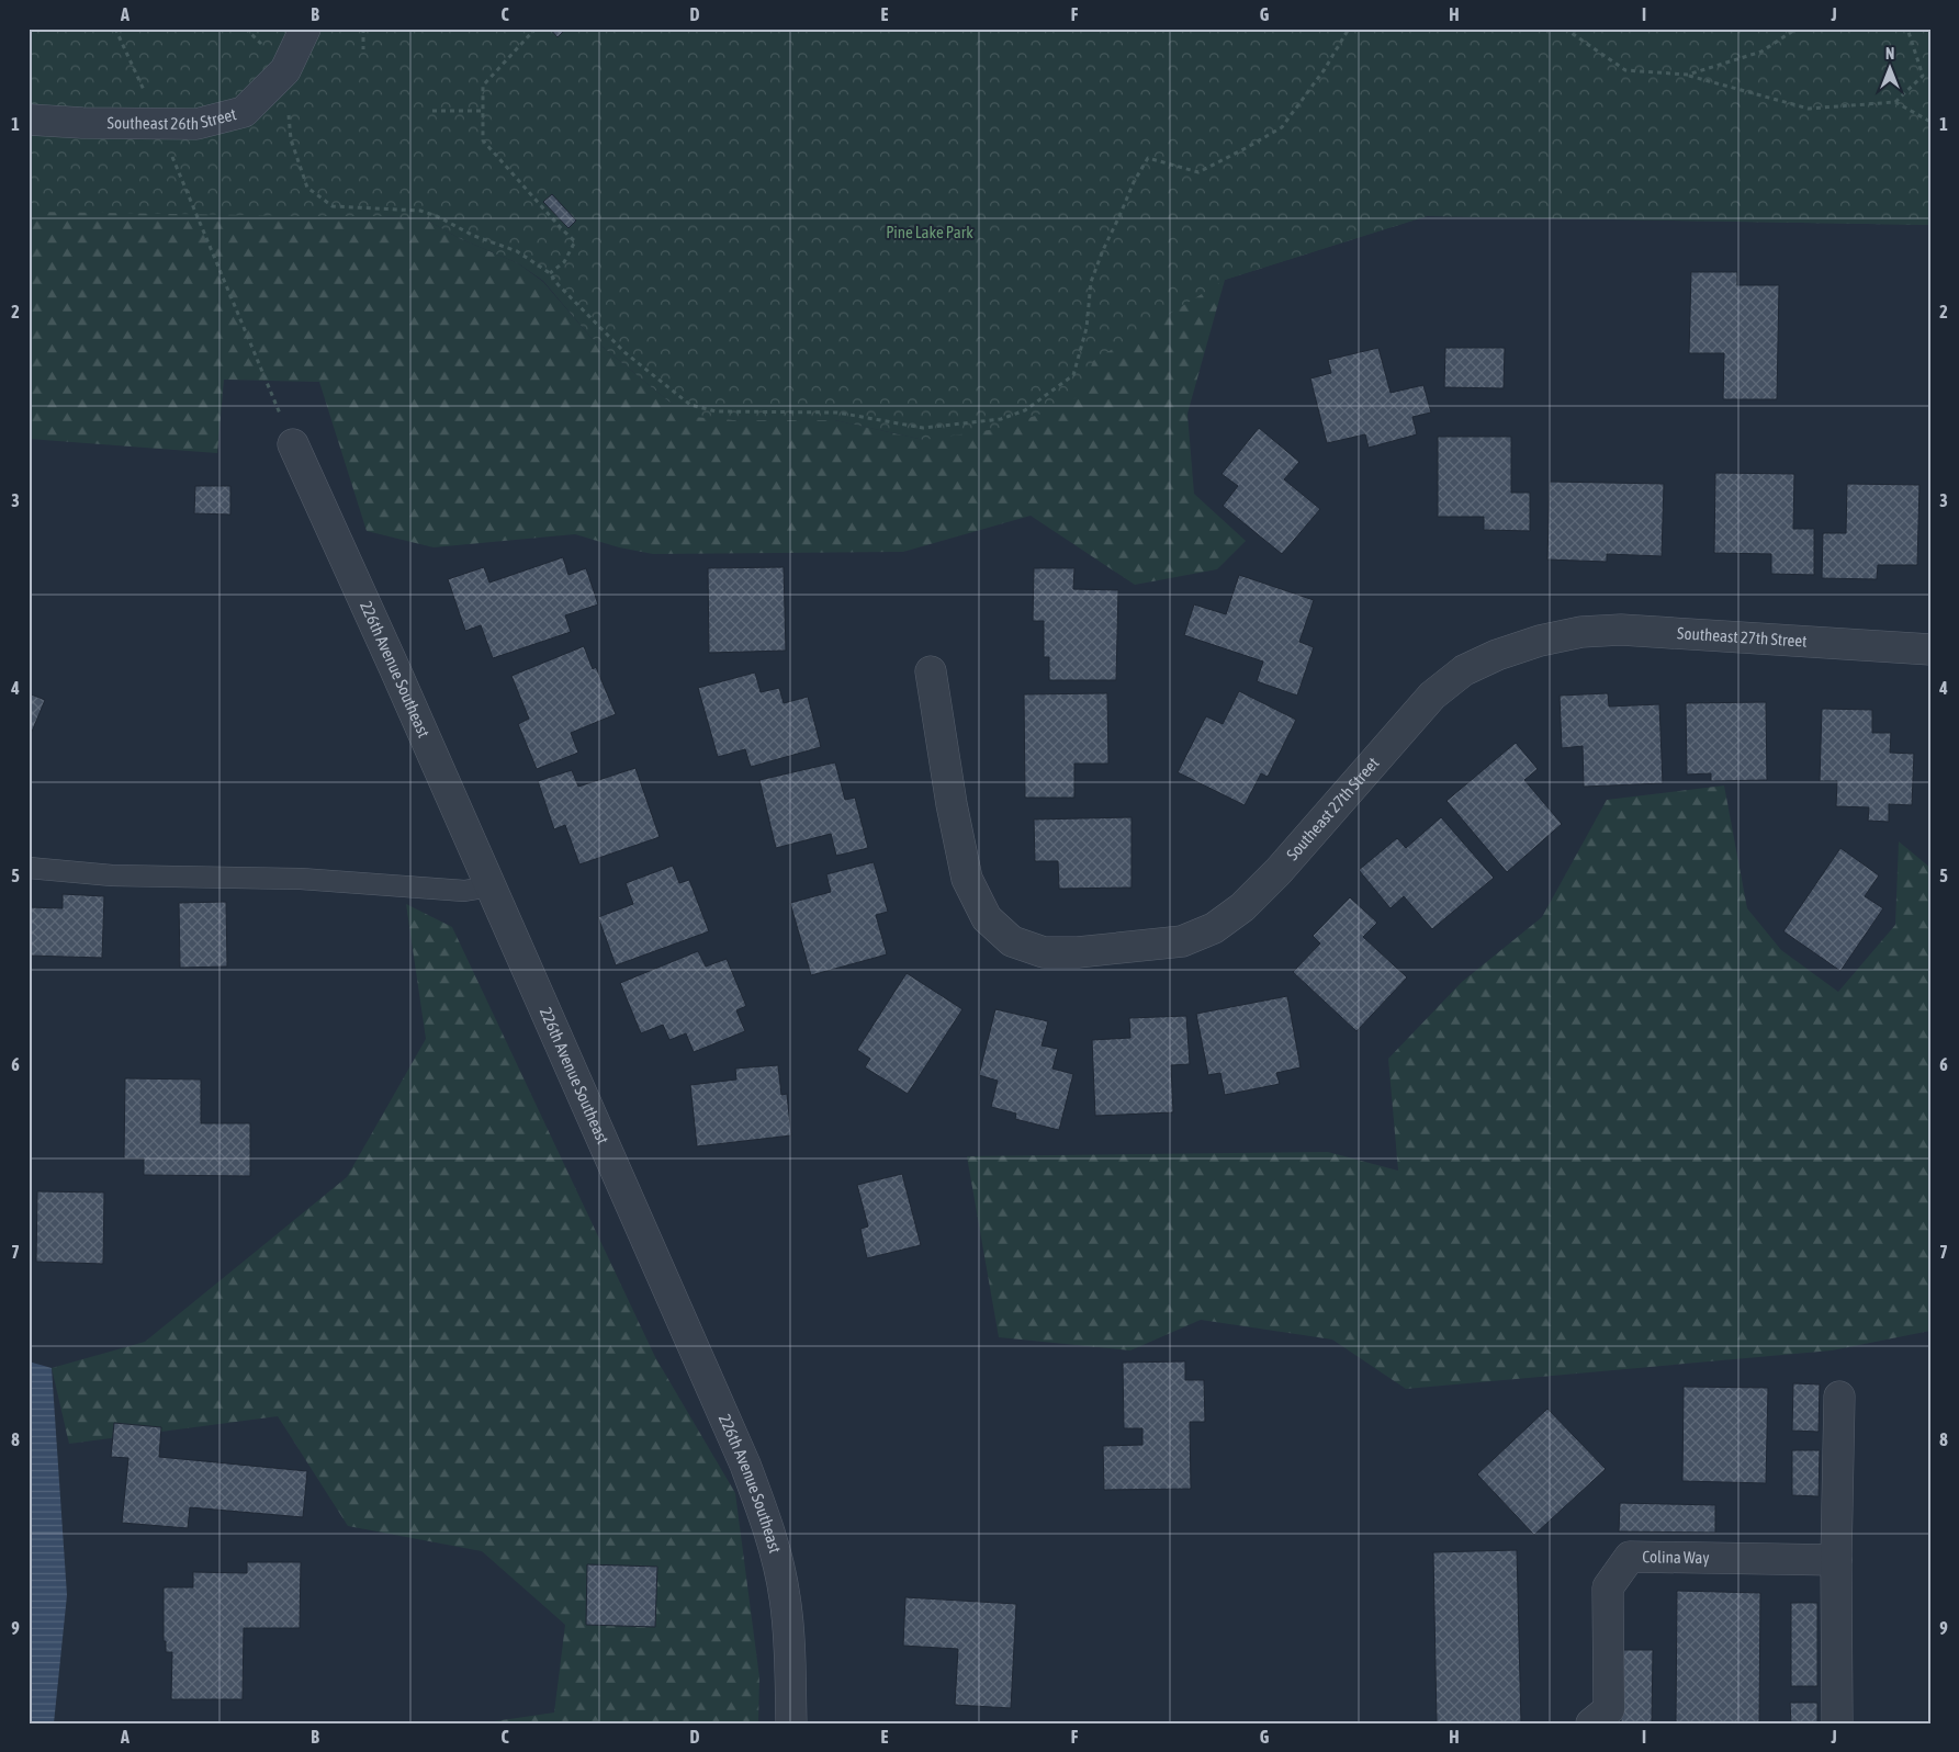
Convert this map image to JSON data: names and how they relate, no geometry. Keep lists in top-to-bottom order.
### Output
{
  "streets": {
    "street": [
      "Southeast 26th Street",
      "Southeast 27th Street",
      "226th Avenue Southeast",
      "Colina Way"
    ]
  },
  "parks": ["Pine Lake Park"],
  "north": "top",
  "grid": {
    "columns": [
      "A",
      "B",
      "C",
      "D",
      "E",
      "F",
      "G",
      "H",
      "I",
      "J"
    ],
    "rows": [
      "1",
      "2",
      "3",
      "4",
      "5",
      "6",
      "7",
      "8",
      "9"
    ]
  }
}
